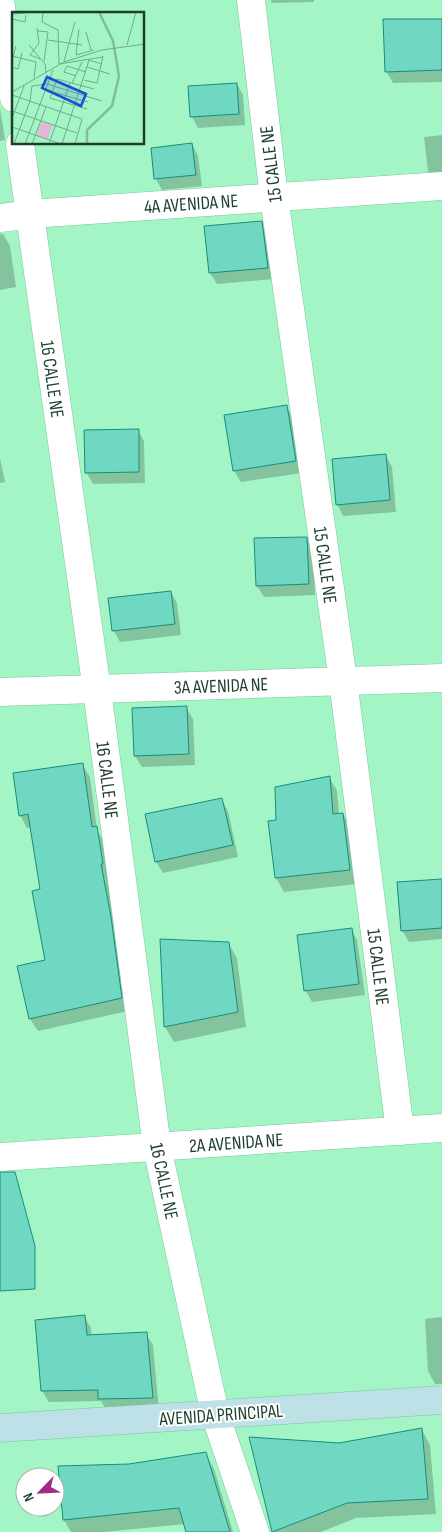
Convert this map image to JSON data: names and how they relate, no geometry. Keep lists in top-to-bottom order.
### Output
{
  "streets": {
    "street": [
      "15 CALLE NE",
      "4A AVENIDA NE",
      "16 CALLE NE",
      "3A AVENIDA NE",
      "2A AVENIDA NE",
      "AVENIDA PRINCIPAL"
    ]
  },
  "crossings": [
    ["15 CALLE NE", "4A AVENIDA NE"],
    ["15 CALLE NE", "3A AVENIDA NE"],
    ["15 CALLE NE", "2A AVENIDA NE"],
    ["4A AVENIDA NE", "16 CALLE NE"],
    ["16 CALLE NE", "3A AVENIDA NE"],
    ["16 CALLE NE", "2A AVENIDA NE"],
    ["16 CALLE NE", "AVENIDA PRINCIPAL"]
  ],
  "north": "bottom left"
}
